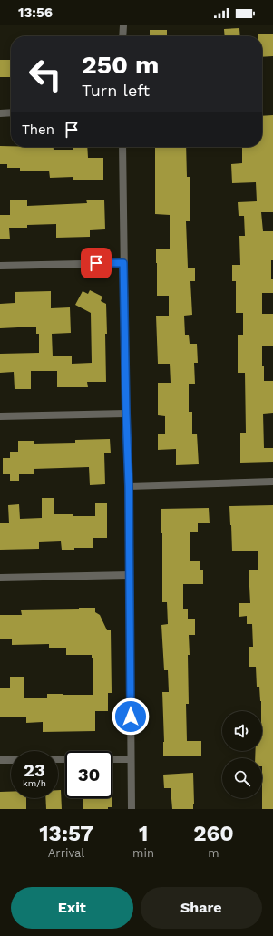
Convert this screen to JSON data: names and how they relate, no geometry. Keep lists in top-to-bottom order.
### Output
{
  "page": {
    "status": "13:56",
    "turn": ["250 m", "Turn left"],
    "then": "Then",
    "speed": "23 km/h",
    "limit": "30",
    "eta": [
      "13:57",
      "Arrival",
      "1",
      "min",
      "260",
      "m"
    ],
    "buttons": ["Exit", "Share"]
  }
}
